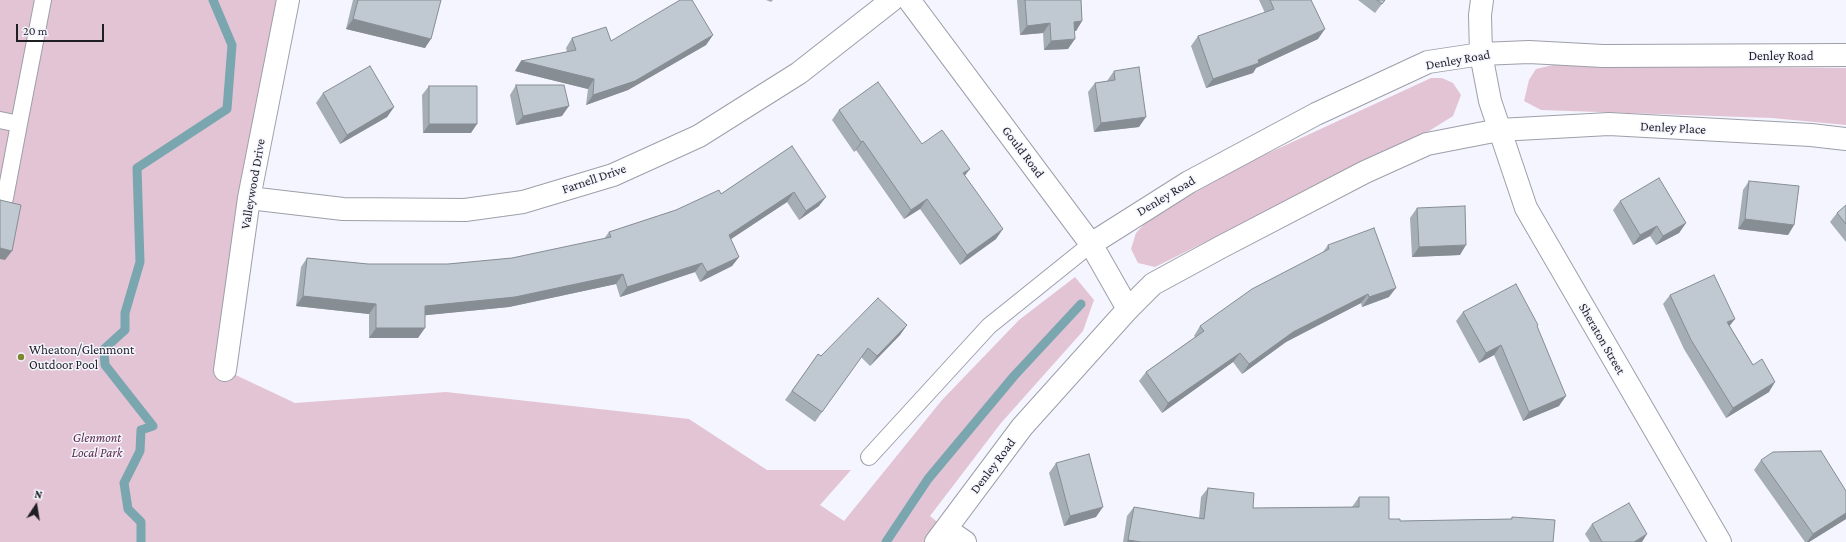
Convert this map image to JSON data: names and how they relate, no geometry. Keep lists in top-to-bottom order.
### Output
{
  "streets": {
    "street": [
      "Denley Road",
      "Denley Place",
      "Gould Road",
      "Farnell Drive",
      "Valleywood Drive",
      "Sheraton Street"
    ]
  },
  "crossings": [
    ["Denley Road", "Denley Place"],
    ["Denley Road", "Gould Road"],
    ["Denley Road", "Sheraton Street"],
    ["Denley Place", "Sheraton Street"],
    ["Farnell Drive", "Valleywood Drive"]
  ],
  "parks": ["Glenmont Local Park"],
  "places": ["Wheaton/Glenmont Outdoor Pool"],
  "scale_bar": "20 m",
  "north": "top"
}
